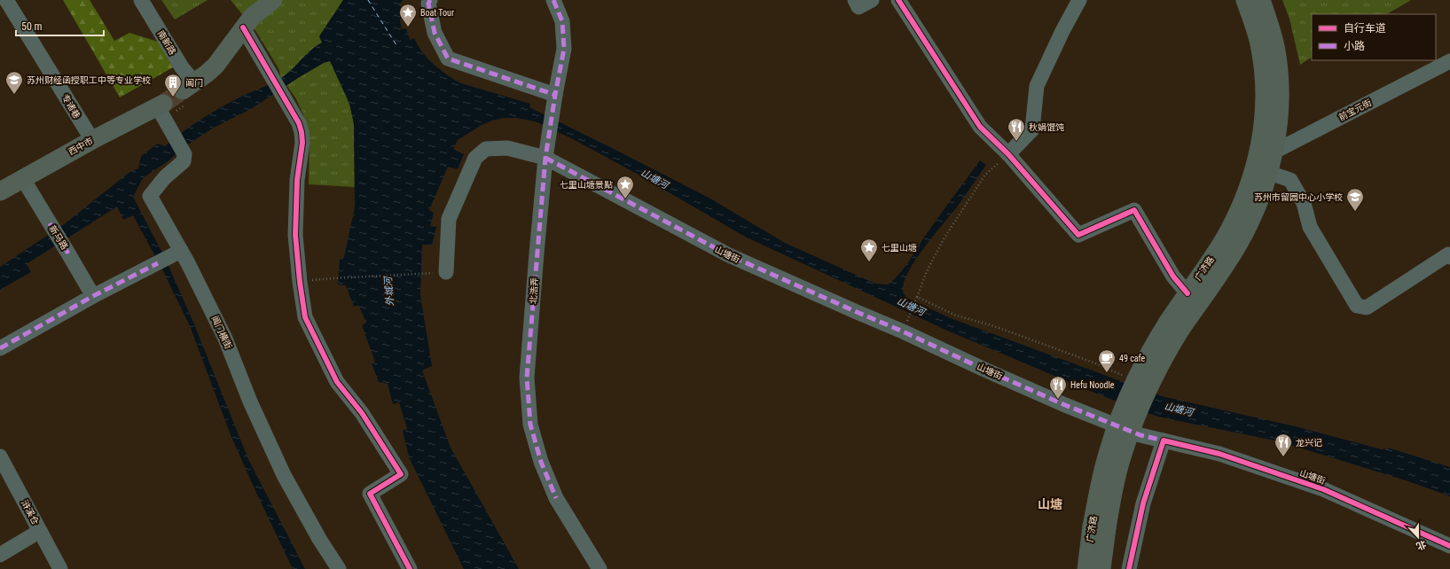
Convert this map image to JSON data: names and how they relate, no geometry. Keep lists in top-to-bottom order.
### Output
{
  "streets": {
    "main road": ["西中市", "广济路"],
    "street": [
      "南新路",
      "专诸巷",
      "前宝元街",
      "新马路",
      "山塘街",
      "北浩弄",
      "阊门横街",
      "浒溪仓"
    ]
  },
  "crossings": [
    ["专诸巷", "西中市"],
    ["前宝元街", "广济路"],
    ["西中市", "新马路"],
    ["西中市", "阊门横街"],
    ["山塘街", "北浩弄"]
  ],
  "districts": ["山塘"],
  "water": ["山塘河", "外城河"],
  "places": {
    "place": ["Boat Tour", "七里山塘景點", "七里山塘"],
    "school or university": ["苏州财经函授职工中等专业学校", "苏州市留园中心小学校"],
    "building": ["阊门"],
    "restaurant": ["秋娟馄饨", "Hefu Noodle", "龙兴记"],
    "cafe": ["49 cafe"]
  },
  "legend": ["自行车道", "小路"],
  "scale_bar": "50 m",
  "north": "bottom"
}
